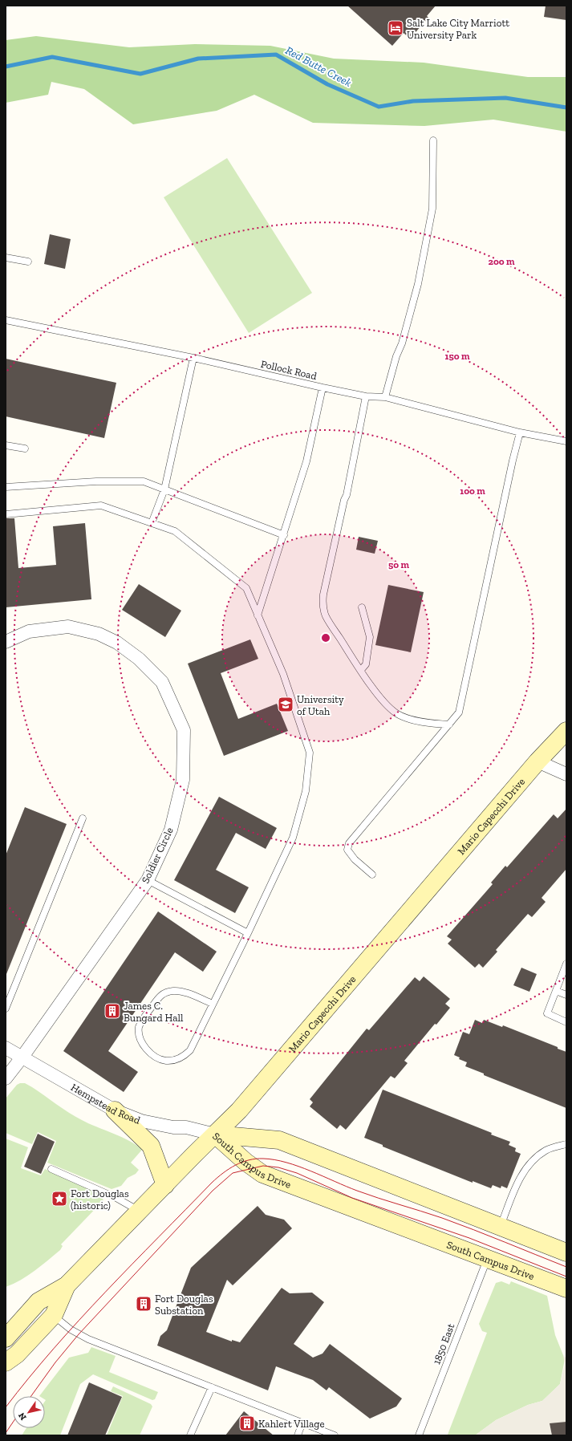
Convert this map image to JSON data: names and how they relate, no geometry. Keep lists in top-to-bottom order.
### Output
{
  "streets": {
    "main road": ["Mario Capecchi Drive", "South Campus Drive"],
    "street": ["Soldier Circle", "Hempstead Road"],
    "lane": ["Pollock Road", "1850 East"]
  },
  "crossings": [
    ["Mario Capecchi Drive", "Hempstead Road"],
    ["Mario Capecchi Drive", "South Campus Drive"],
    ["Soldier Circle", "Hempstead Road"],
    ["Hempstead Road", "South Campus Drive"],
    ["South Campus Drive", "1850 East"]
  ],
  "water": ["Red Butte Creek"],
  "places": {
    "hotel": ["Salt Lake City Marriott University Park"],
    "school or university": ["University of Utah"],
    "building": ["James C. Bungard Hall", "Fort Douglas Substation", "Kahlert Village"],
    "place": ["Fort Douglas (historic)"]
  },
  "north": "bottom left",
  "rings": [
    "200 m",
    "150 m",
    "100 m",
    "50 m"
  ]
}
